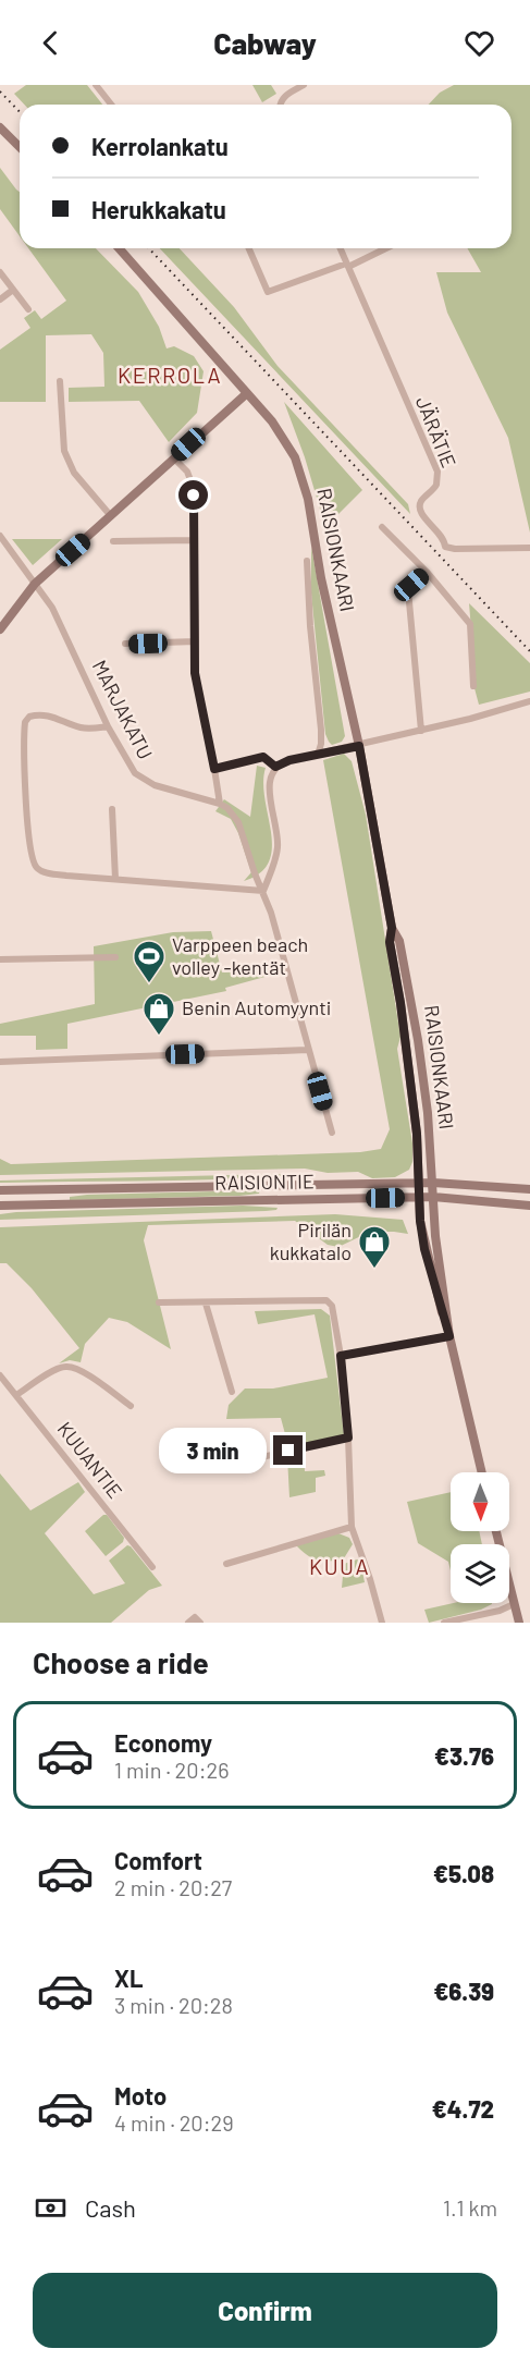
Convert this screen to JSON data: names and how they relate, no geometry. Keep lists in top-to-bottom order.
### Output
{
  "streets": {
    "main road": ["RAISIONKAARI", "RAISIONTIE"],
    "street": ["JÄRÄTIE", "MARJAKATU", "KUUANTIE"]
  },
  "crossings": [
    ["RAISIONKAARI", "RAISIONTIE"]
  ],
  "districts": ["KERROLA", "KUUA"],
  "places": {
    "sports": ["Varppeen beach volley -kentät"],
    "shop": ["Benin Automyynti", "Pirilän kukkatalo"]
  },
  "north": "bottom",
  "page": {
    "header": "Cabway",
    "banner": ["Kerrolankatu", "Herukkakatu"],
    "bubble": "3 min",
    "heading": "Choose a ride",
    "list": [
      {
        "name": "Economy",
        "note": "1 min · 20:26",
        "value": "€3.76"
      },
      {
        "name": "Comfort",
        "note": "2 min · 20:27",
        "value": "€5.08"
      },
      {
        "name": "XL",
        "note": "3 min · 20:28",
        "value": "€6.39"
      },
      {
        "name": "Moto",
        "note": "4 min · 20:29",
        "value": "€4.72"
      }
    ],
    "pay": ["Cash", "1.1 km"],
    "buttons": "Confirm"
  }
}
